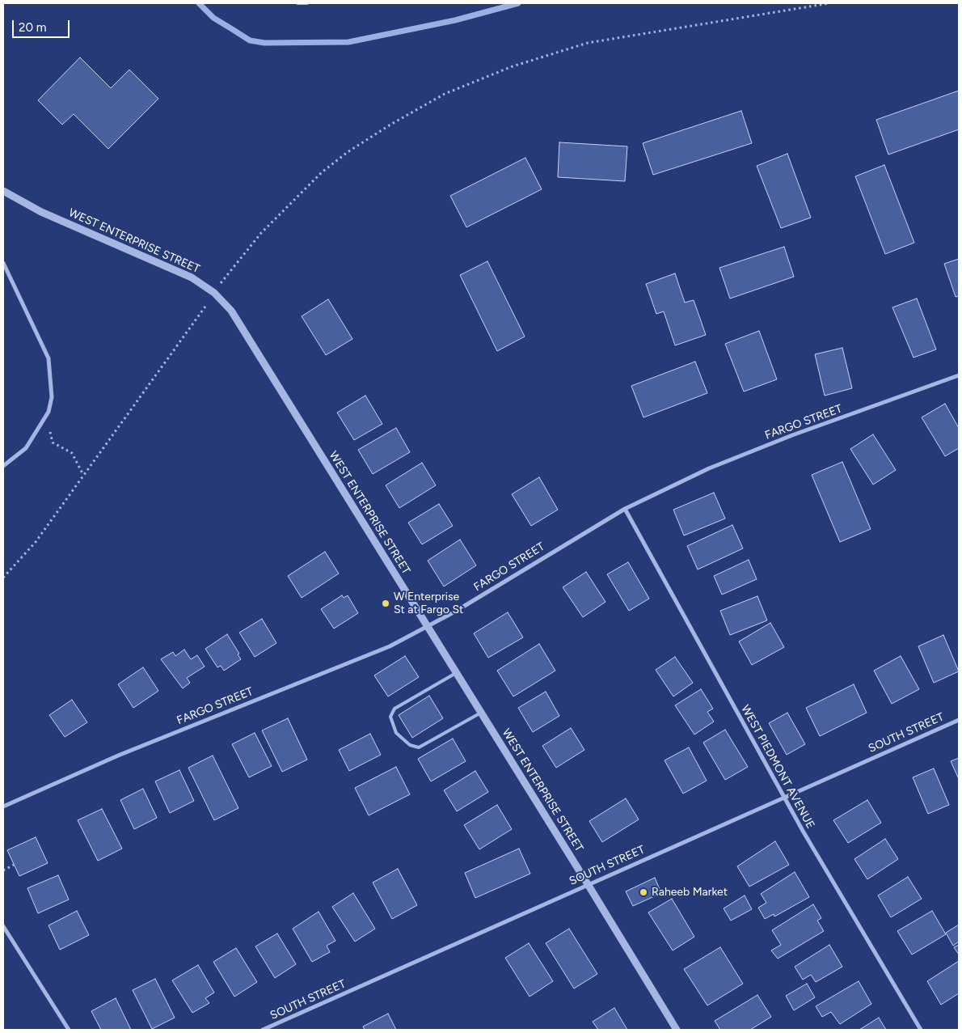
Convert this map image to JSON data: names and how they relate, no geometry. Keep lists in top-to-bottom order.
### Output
{
  "streets": {
    "street": [
      "WEST ENTERPRISE STREET",
      "FARGO STREET",
      "SOUTH STREET",
      "WEST PIEDMONT AVENUE"
    ]
  },
  "crossings": [
    ["WEST ENTERPRISE STREET", "FARGO STREET"],
    ["WEST ENTERPRISE STREET", "SOUTH STREET"],
    ["FARGO STREET", "WEST PIEDMONT AVENUE"],
    ["SOUTH STREET", "WEST PIEDMONT AVENUE"]
  ],
  "places": ["W Enterprise St at Fargo St", "Raheeb Market"],
  "scale_bar": "20 m"
}
